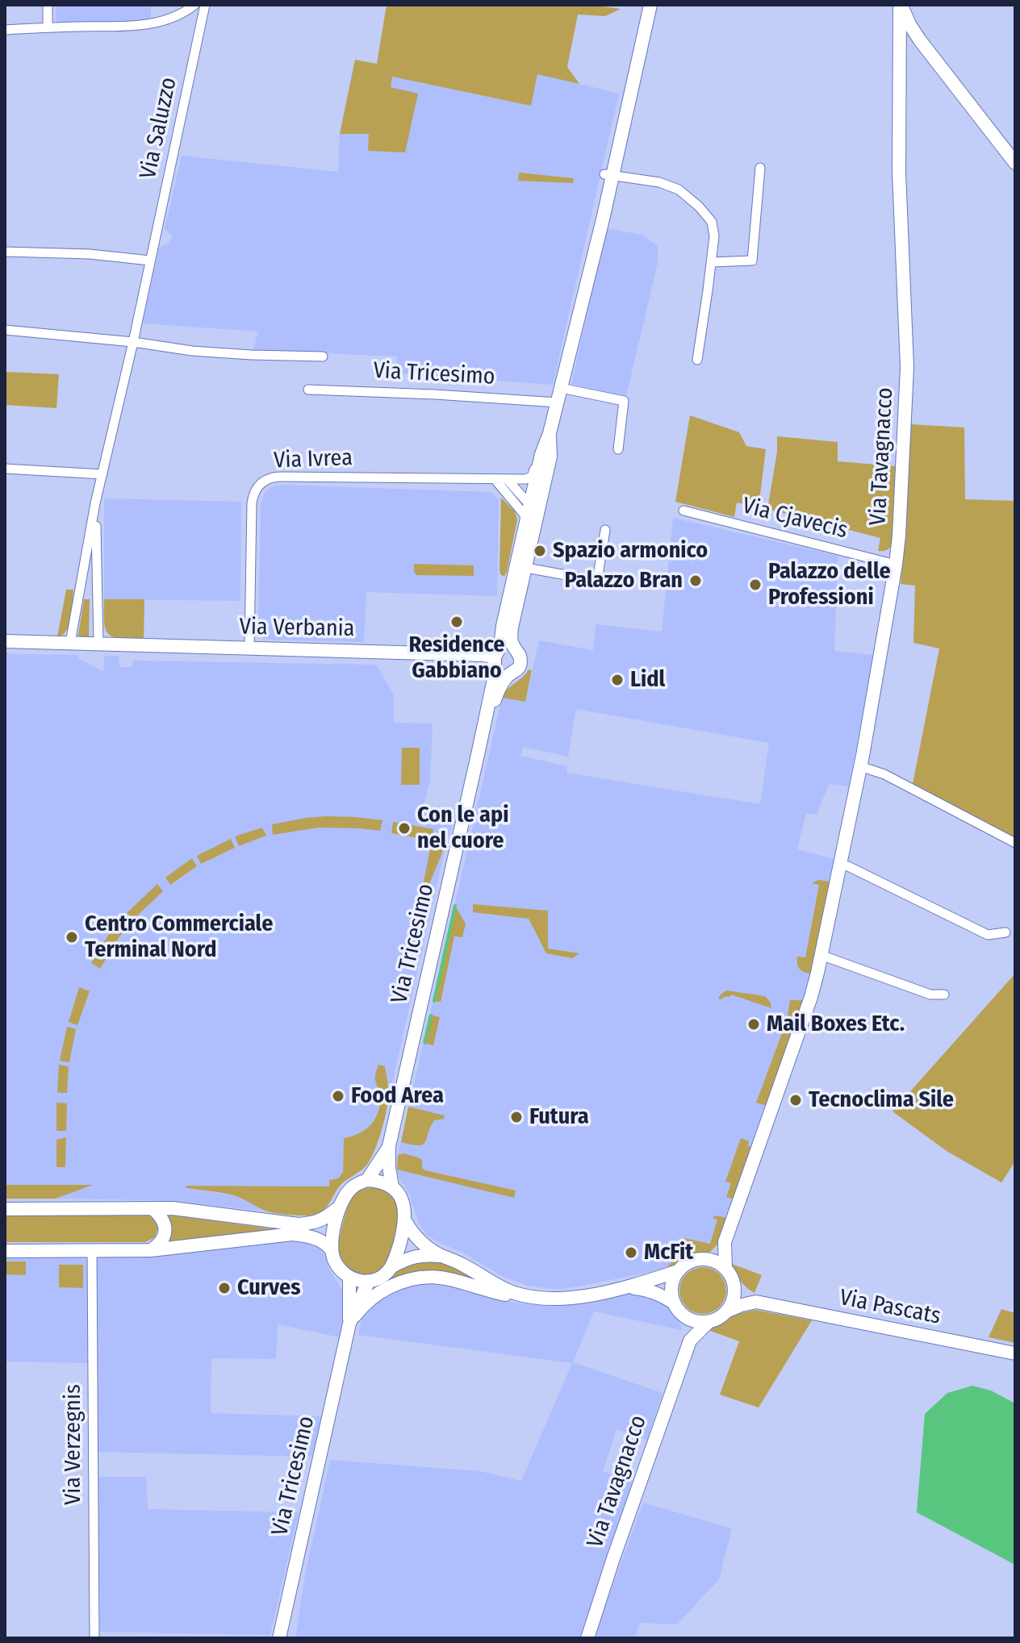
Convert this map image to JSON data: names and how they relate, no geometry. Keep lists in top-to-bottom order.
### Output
{
  "streets": {
    "main road": [
      "Via Tricesimo",
      "Via Tavagnacco",
      "Via Verbania",
      "Via Pascats"
    ],
    "street": [
      "Via Saluzzo",
      "Via Ivrea",
      "Via Cjavecis",
      "Via Verzegnis"
    ]
  },
  "crossings": [
    ["Via Saluzzo", "Via Verbania"],
    ["Via Tricesimo", "Via Ivrea"],
    ["Via Tricesimo", "Via Verbania"],
    ["Via Tavagnacco", "Via Cjavecis"],
    ["Via Tavagnacco", "Via Pascats"],
    ["Via Ivrea", "Via Verbania"]
  ],
  "places": [
    "Spazio armonico",
    "Palazzo Bran",
    "Palazzo delle Professioni",
    "Residence Gabbiano",
    "Lidl",
    "Con le api nel cuore",
    "Centro Commerciale Terminal Nord",
    "Mail Boxes Etc.",
    "Food Area",
    "Tecnoclima Sile",
    "Futura",
    "McFit",
    "Curves"
  ]
}
